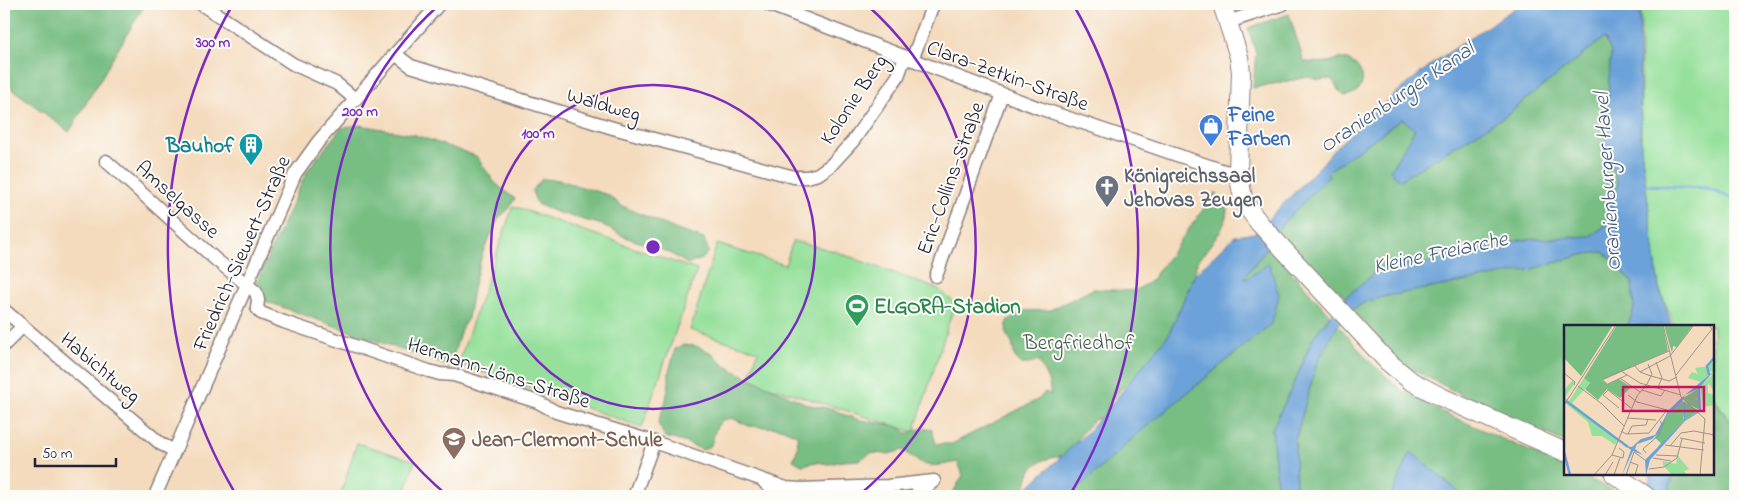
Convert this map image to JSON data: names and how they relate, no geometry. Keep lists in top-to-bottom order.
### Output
{
  "streets": {
    "street": [
      "Clara-Zetkin-Straße",
      "Kolonie Berg",
      "Waldweg",
      "Eric-Collins-Straße",
      "Amselgasse",
      "Friedrich-Siewert-Straße",
      "Habichtweg",
      "Hermann-Löns-Straße"
    ]
  },
  "crossings": [
    ["Clara-Zetkin-Straße", "Kolonie Berg"],
    ["Clara-Zetkin-Straße", "Eric-Collins-Straße"],
    ["Kolonie Berg", "Waldweg"],
    ["Waldweg", "Friedrich-Siewert-Straße"],
    ["Amselgasse", "Friedrich-Siewert-Straße"],
    ["Amselgasse", "Hermann-Löns-Straße"],
    ["Friedrich-Siewert-Straße", "Habichtweg"],
    ["Friedrich-Siewert-Straße", "Hermann-Löns-Straße"]
  ],
  "water": ["Oranienburger Kanal", "Oranienburger Havel", "Kleine Freiarche"],
  "parks": ["Bergfriedhof"],
  "places": {
    "shop": ["Feine Farben"],
    "building": ["Bauhof"],
    "church": ["Königreichssaal Jehovas Zeugen"],
    "sports": ["ELGORA-Stadion"],
    "school or university": ["Jean-Clermont-Schule"]
  },
  "scale_bar": "50 m",
  "rings": ["300 m", "200 m", "100 m"]
}
